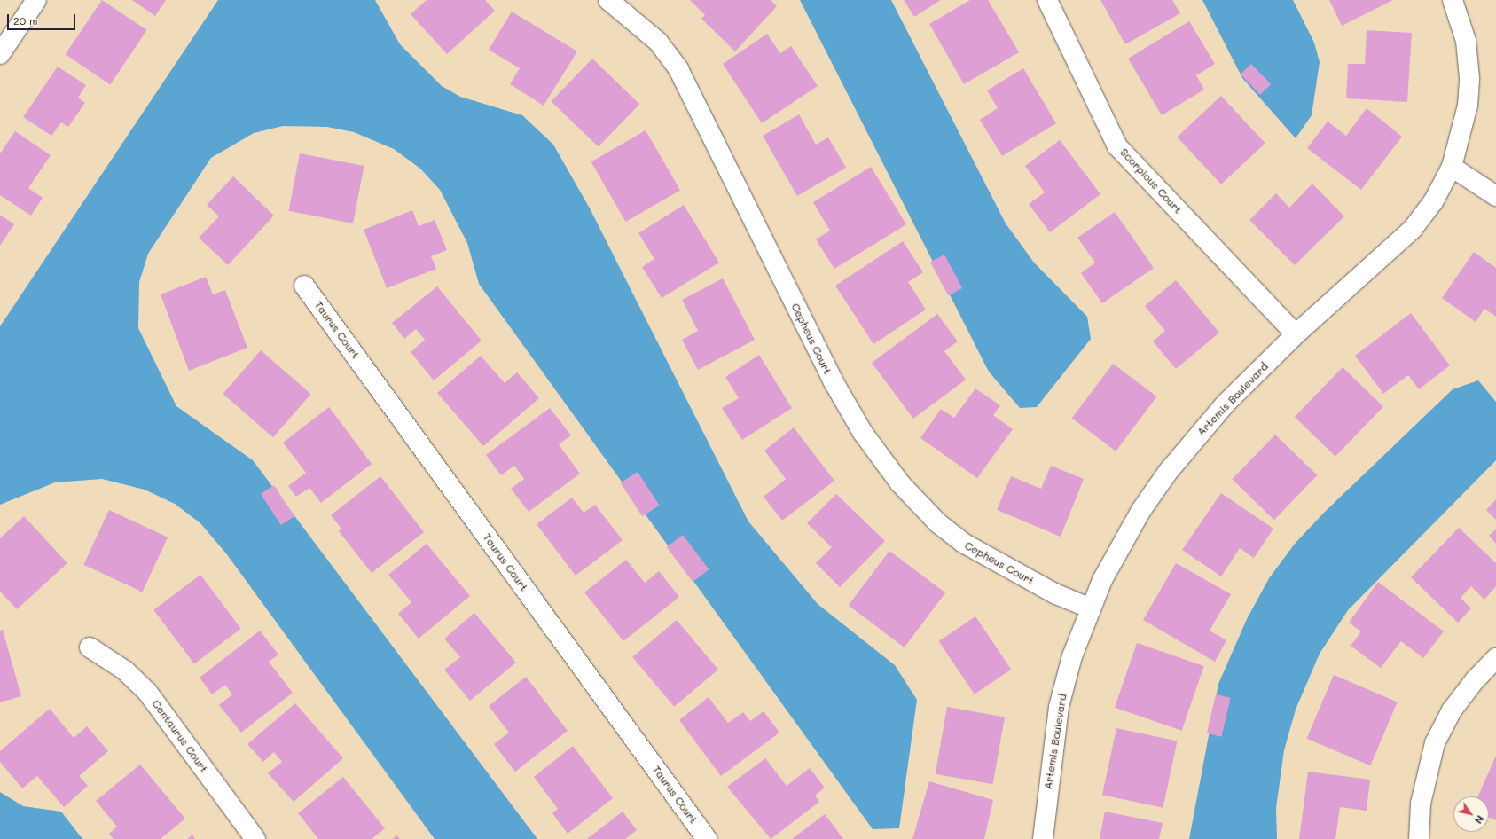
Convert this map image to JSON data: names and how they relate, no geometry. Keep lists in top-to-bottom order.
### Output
{
  "streets": {
    "street": [
      "Scorpious Court",
      "Taurus Court",
      "Cepheus Court",
      "Artemis Boulevard",
      "Centaurus Court"
    ]
  },
  "crossings": [
    ["Scorpious Court", "Artemis Boulevard"],
    ["Cepheus Court", "Artemis Boulevard"]
  ],
  "scale_bar": "20 m",
  "north": "bottom right"
}
